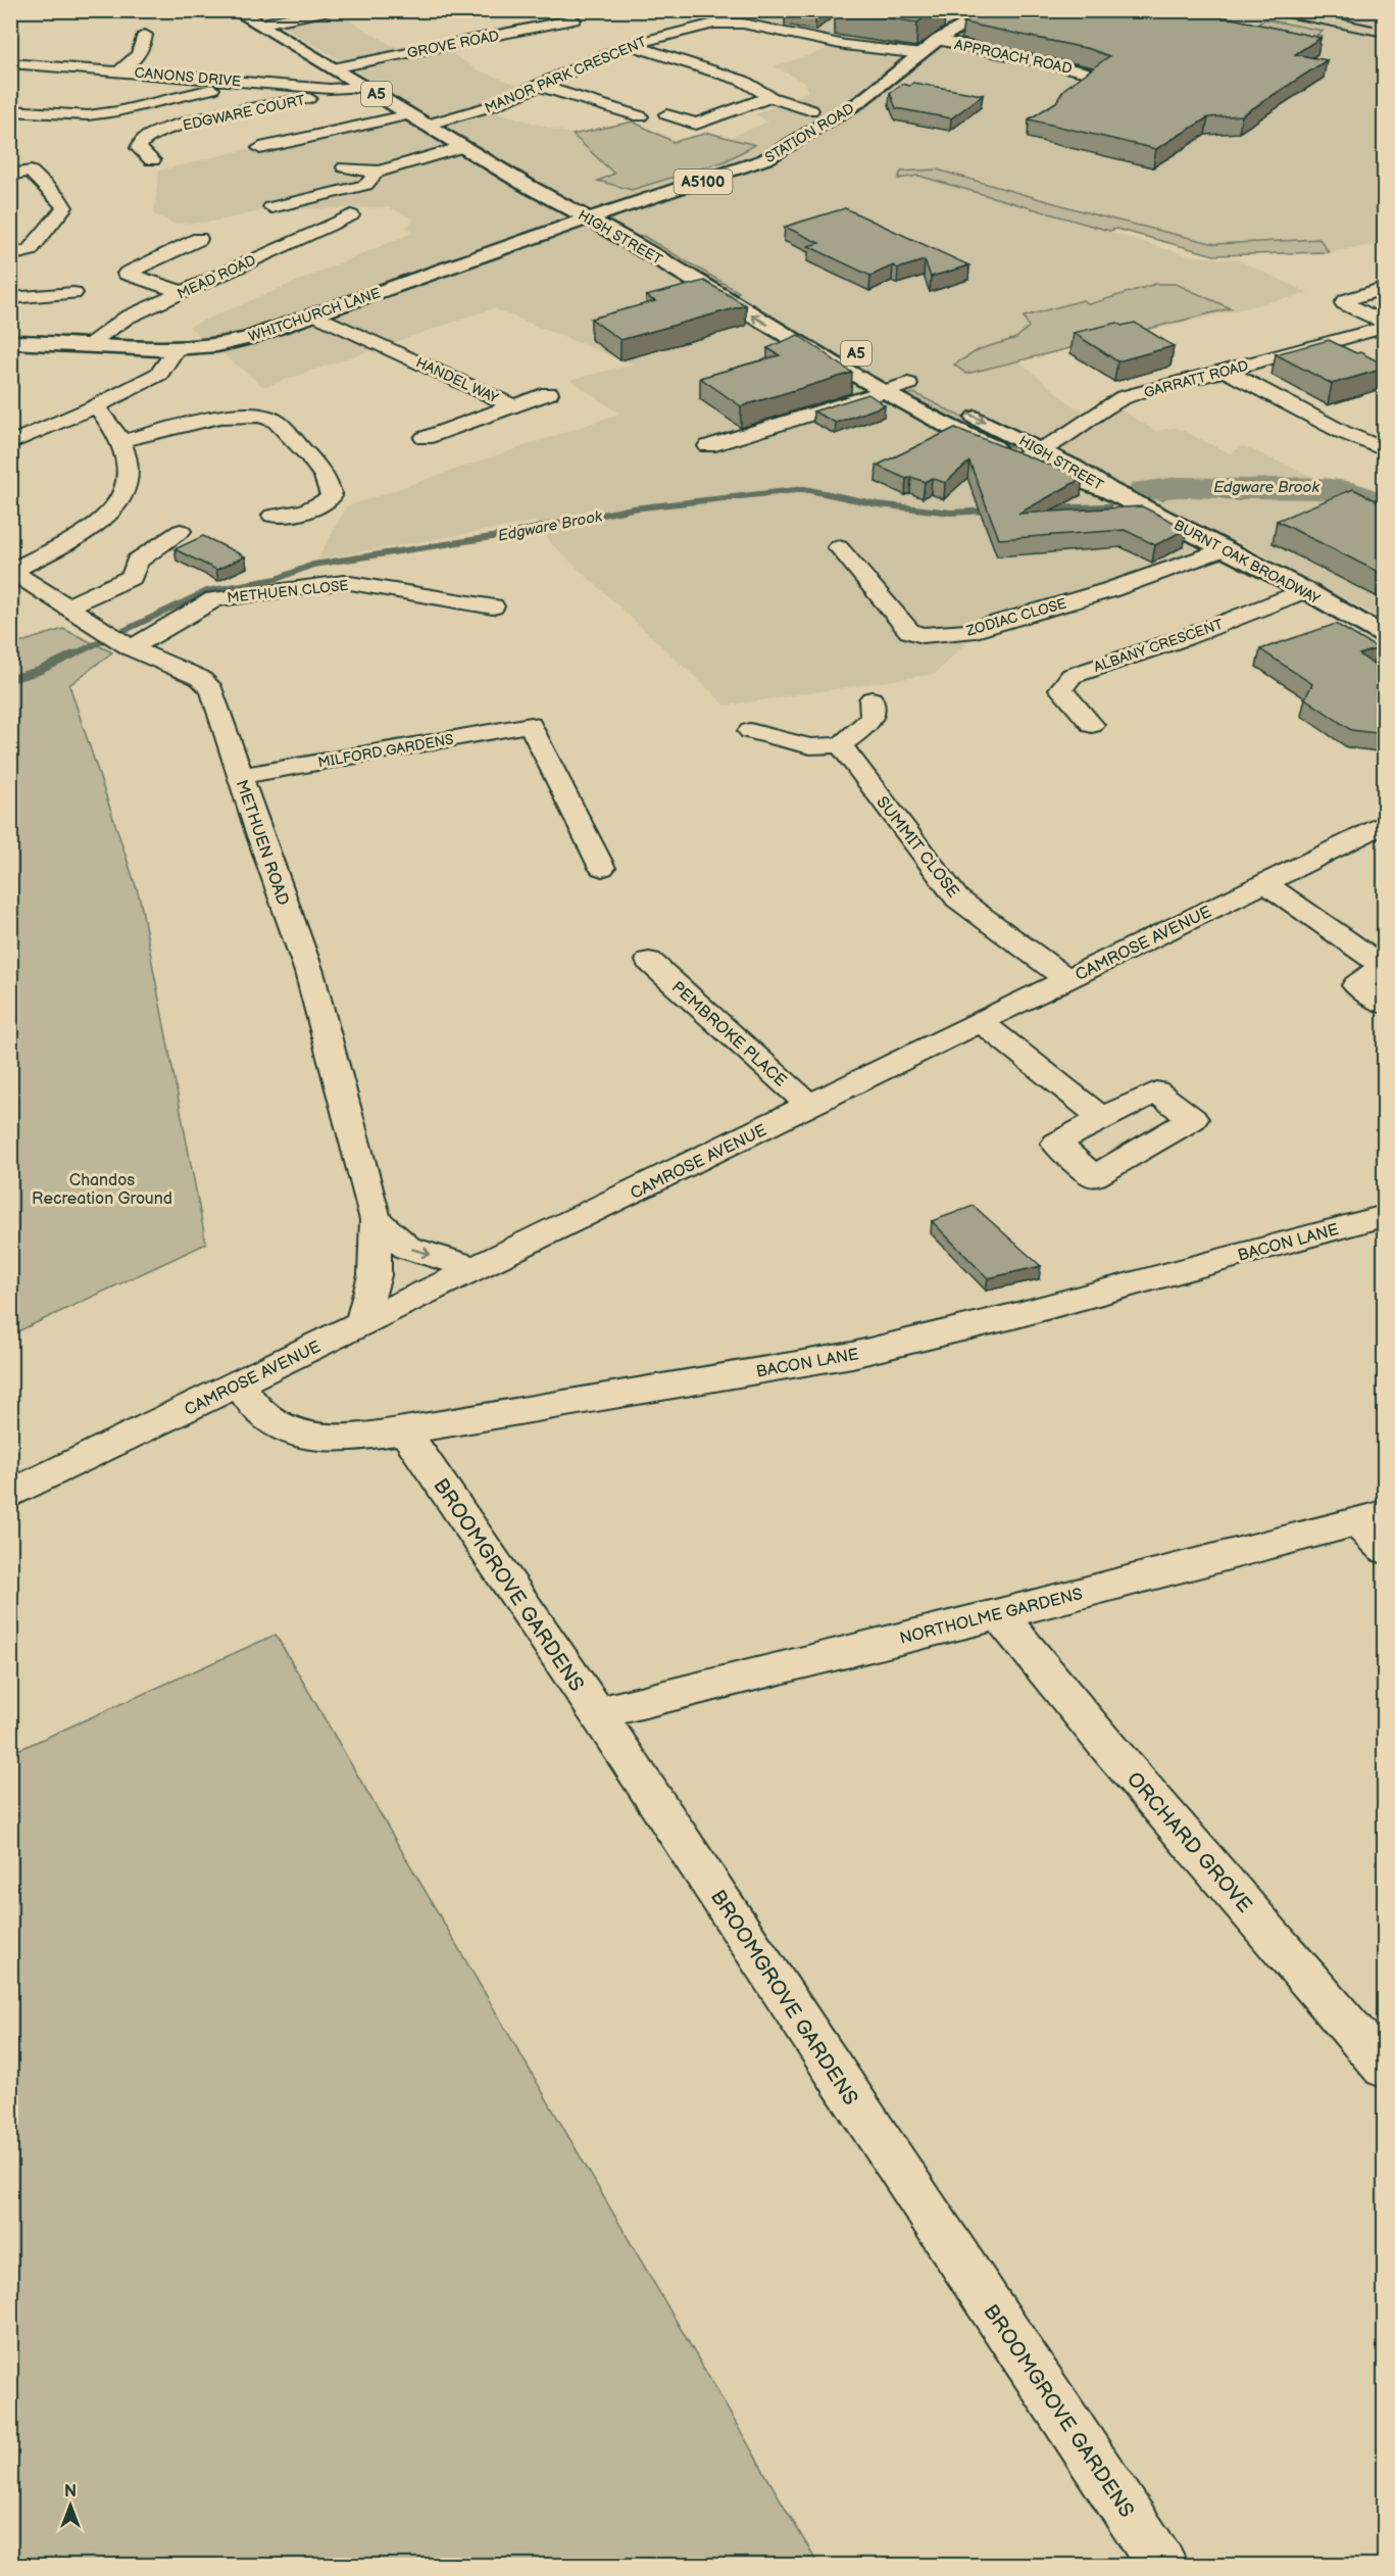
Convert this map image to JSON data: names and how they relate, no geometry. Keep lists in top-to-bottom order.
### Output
{
  "streets": {
    "main road": [
      "A5",
      "STATION ROAD",
      "A5100",
      "HIGH STREET",
      "WHITCHURCH LANE",
      "BURNT OAK BROADWAY"
    ],
    "street": [
      "GROVE ROAD",
      "APPROACH ROAD",
      "MANOR PARK CRESCENT",
      "CANONS DRIVE",
      "EDGWARE COURT",
      "MEAD ROAD",
      "GARRATT ROAD",
      "HANDEL WAY",
      "METHUEN CLOSE",
      "ZODIAC CLOSE",
      "ALBANY CRESCENT",
      "MILFORD GARDENS",
      "METHUEN ROAD",
      "SUMMIT CLOSE",
      "CAMROSE AVENUE",
      "PEMBROKE PLACE",
      "BACON LANE",
      "BROOMGROVE GARDENS",
      "NORTHOLME GARDENS",
      "ORCHARD GROVE"
    ]
  },
  "crossings": [
    ["GROVE ROAD", "HIGH STREET"],
    ["APPROACH ROAD", "STATION ROAD"],
    ["MANOR PARK CRESCENT", "STATION ROAD"],
    ["MANOR PARK CRESCENT", "HIGH STREET"],
    ["CANONS DRIVE", "EDGWARE COURT"],
    ["CANONS DRIVE", "HIGH STREET"],
    ["EDGWARE COURT", "HIGH STREET"],
    ["STATION ROAD", "HIGH STREET"],
    ["STATION ROAD", "WHITCHURCH LANE"],
    ["HIGH STREET", "WHITCHURCH LANE"],
    ["HIGH STREET", "GARRATT ROAD"],
    ["HIGH STREET", "BURNT OAK BROADWAY"],
    ["MEAD ROAD", "WHITCHURCH LANE"],
    ["WHITCHURCH LANE", "HANDEL WAY"],
    ["BURNT OAK BROADWAY", "ZODIAC CLOSE"],
    ["BURNT OAK BROADWAY", "ALBANY CRESCENT"],
    ["METHUEN CLOSE", "METHUEN ROAD"],
    ["MILFORD GARDENS", "METHUEN ROAD"],
    ["METHUEN ROAD", "CAMROSE AVENUE"],
    ["SUMMIT CLOSE", "CAMROSE AVENUE"],
    ["CAMROSE AVENUE", "PEMBROKE PLACE"],
    ["CAMROSE AVENUE", "BACON LANE"],
    ["BACON LANE", "BROOMGROVE GARDENS"],
    ["BROOMGROVE GARDENS", "NORTHOLME GARDENS"],
    ["NORTHOLME GARDENS", "ORCHARD GROVE"]
  ],
  "water": ["Edgware Brook"],
  "parks": ["Chandos Recreation Ground"],
  "north": "top"
}
